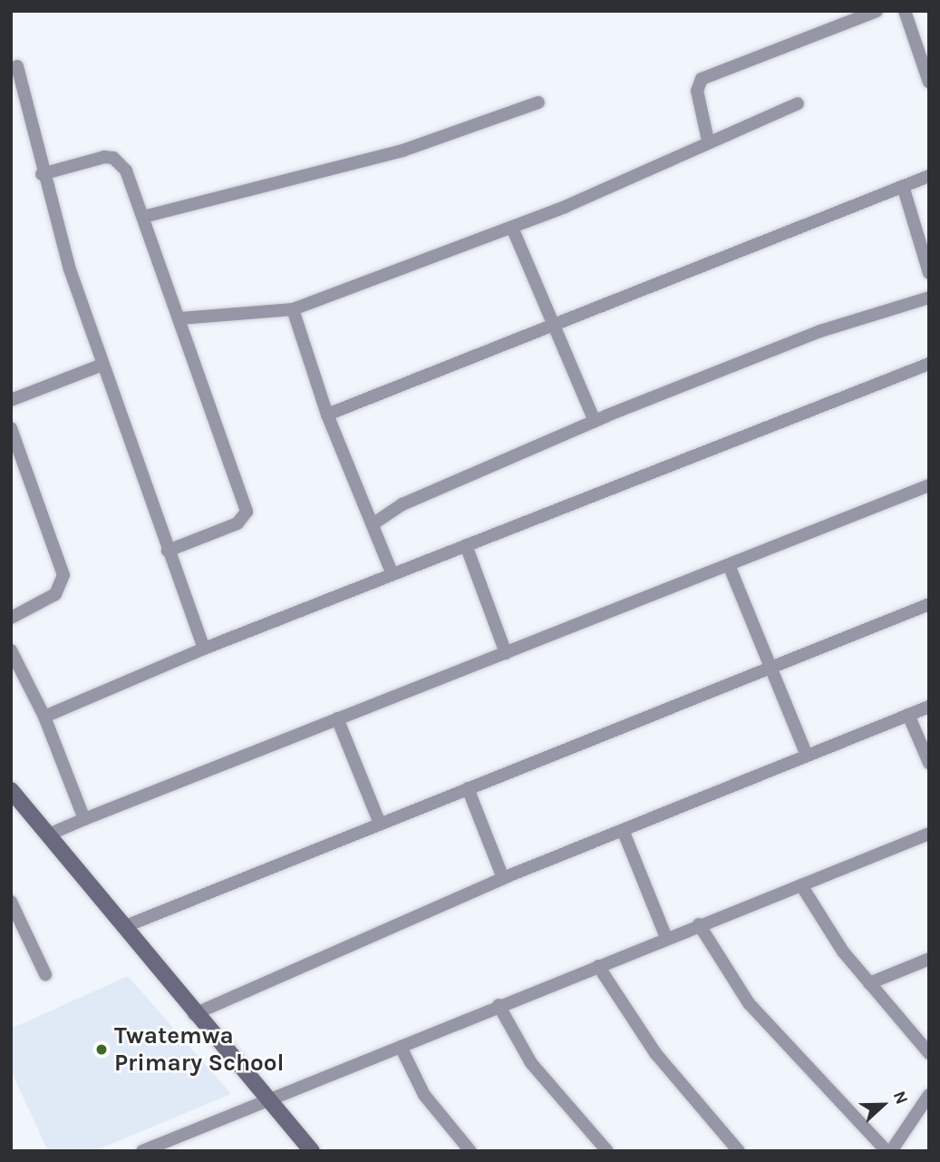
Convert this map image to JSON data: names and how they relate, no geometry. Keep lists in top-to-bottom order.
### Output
{
  "places": ["Twatemwa Primary School"],
  "north": "right"
}
